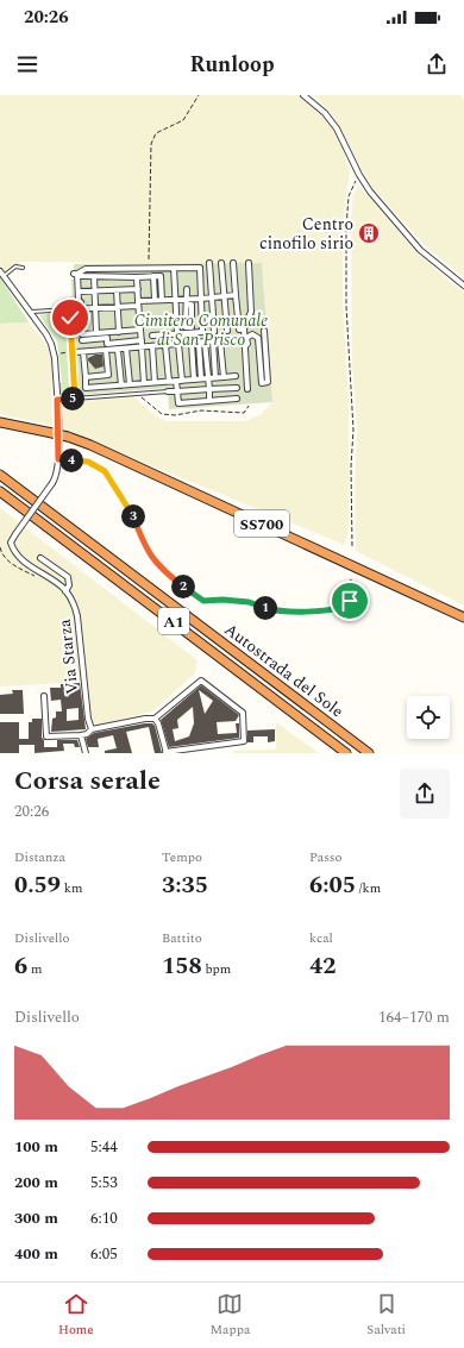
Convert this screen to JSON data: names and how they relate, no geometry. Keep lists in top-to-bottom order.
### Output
{
  "streets": {
    "highway": ["SS700", "A1", "Autostrada del Sole"],
    "street": ["Via Starza"]
  },
  "parks": ["Cimitero Comunale di San Prisco"],
  "places": {
    "building": ["Centro cinofilo sirio"]
  },
  "page": {
    "status": "20:26",
    "header": "Runloop",
    "pins": [
      "5",
      "4",
      "3",
      "2",
      "1"
    ],
    "heading": ["Corsa serale", "20:26"],
    "stats": [
      ["Distanza", "0.59 km"],
      ["Tempo", "3:35"],
      ["Passo", "6:05 /km"],
      ["Dislivello", "6 m"],
      ["Battito", "158 bpm"],
      ["kcal", "42"]
    ],
    "chart": ["Dislivello", "164–170 m"],
    "list": [
      {
        "name": "100 m",
        "note": "5:44"
      },
      {
        "name": "200 m",
        "note": "5:53"
      },
      {
        "name": "300 m",
        "note": "6:10"
      },
      {
        "name": "400 m",
        "note": "6:05"
      }
    ],
    "tabs": ["Home", "Mappa", "Salvati"]
  }
}
